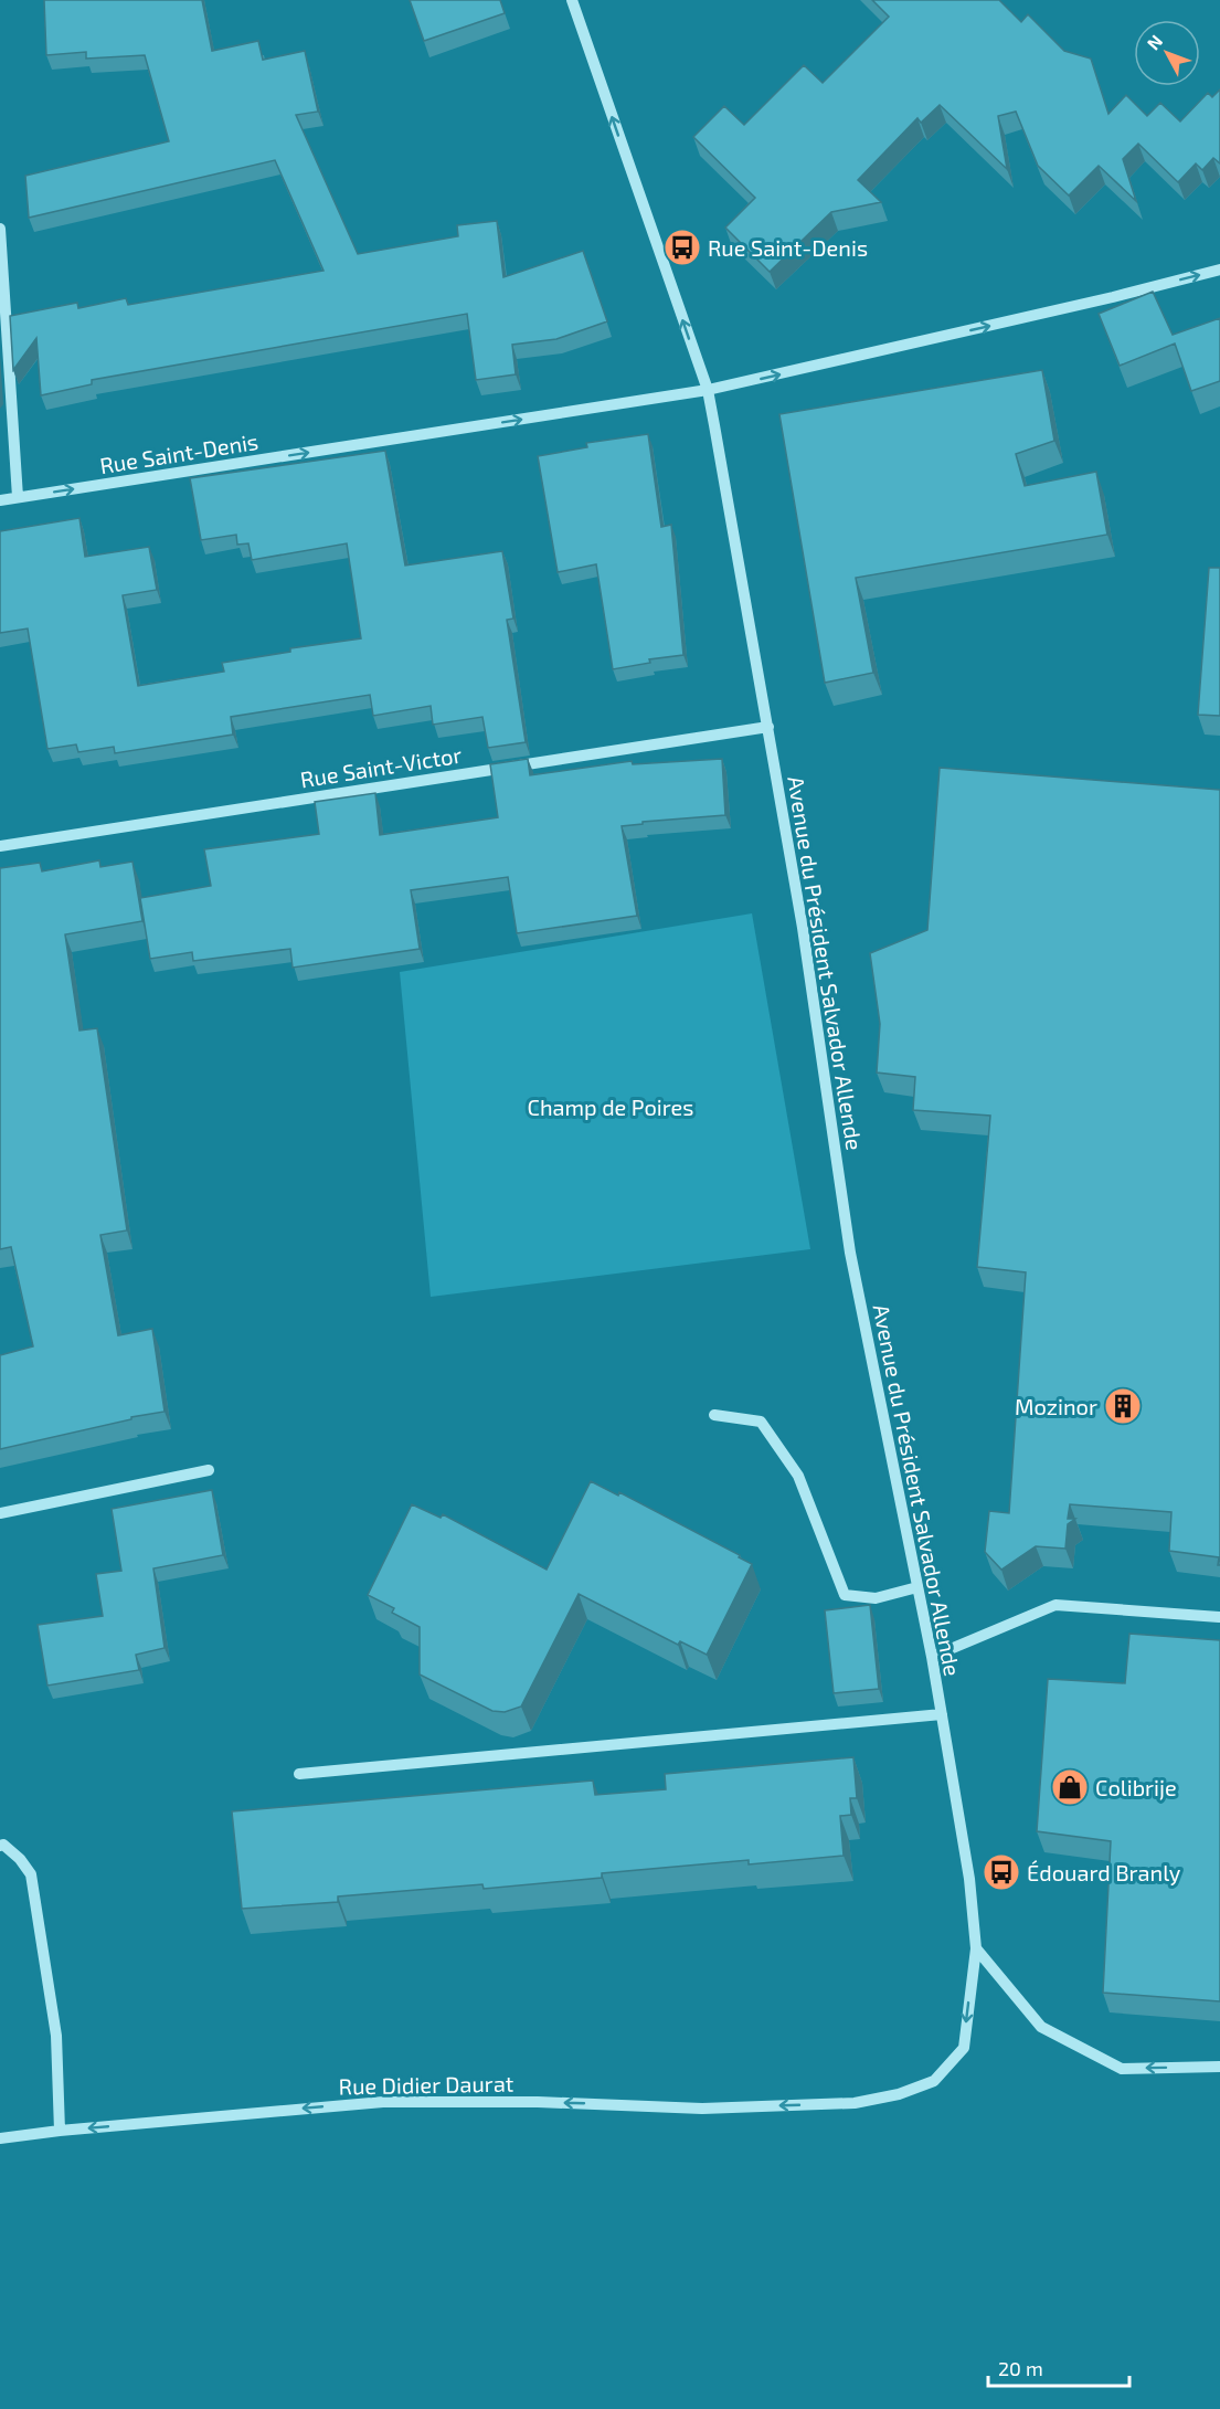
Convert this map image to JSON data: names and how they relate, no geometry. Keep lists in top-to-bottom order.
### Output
{
  "streets": {
    "street": [
      "Rue Saint-Denis",
      "Rue Saint-Victor",
      "Avenue du Président Salvador Allende",
      "Rue Didier Daurat"
    ]
  },
  "crossings": [
    ["Rue Saint-Denis", "Avenue du Président Salvador Allende"],
    ["Rue Saint-Victor", "Avenue du Président Salvador Allende"],
    ["Avenue du Président Salvador Allende", "Rue Didier Daurat"]
  ],
  "one_way": ["Rue Saint-Denis", "Rue Didier Daurat"],
  "parks": ["Champ de Poires"],
  "places": {
    "bus stop": ["Rue Saint-Denis", "Édouard Branly"],
    "building": ["Mozinor"],
    "shop": ["Colibrije"]
  },
  "scale_bar": "20 m",
  "north": "top left"
}
